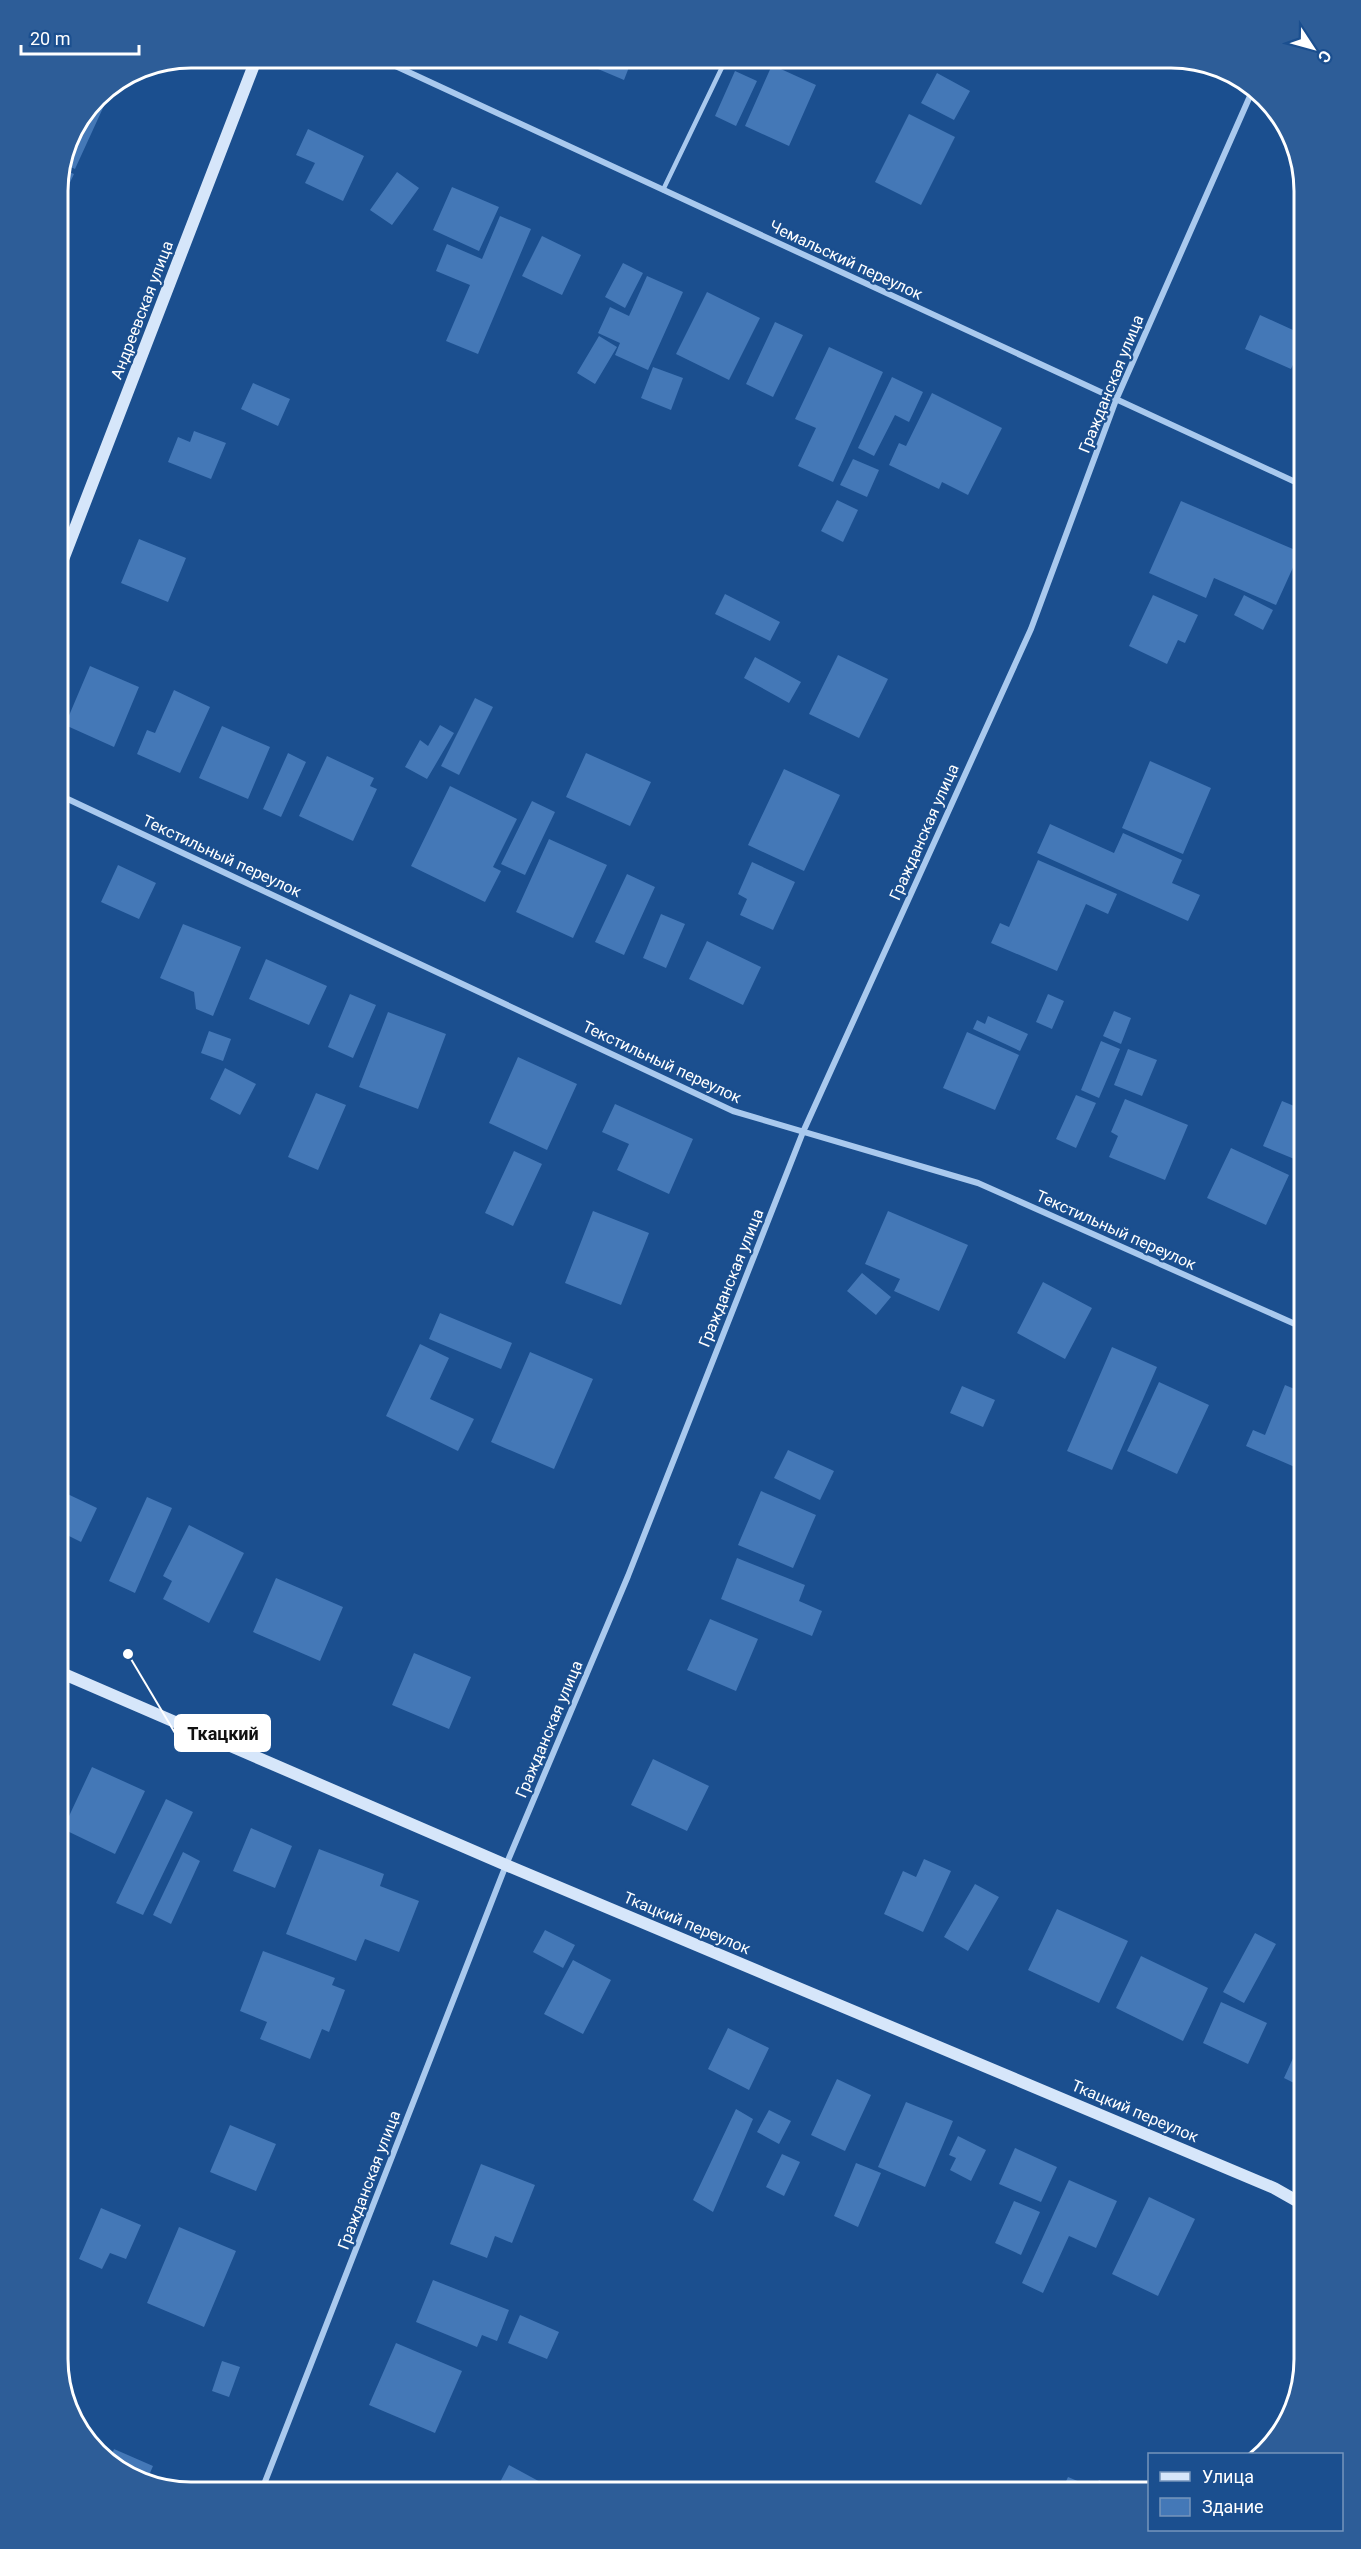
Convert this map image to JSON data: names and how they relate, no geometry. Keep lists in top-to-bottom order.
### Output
{
  "streets": {
    "street": [
      "Чемальский переулок",
      "Андреевская улица",
      "Гражданская улица",
      "Текстильный переулок",
      "Ткацкий переулок"
    ]
  },
  "crossings": [
    ["Чемальский переулок", "Гражданская улица"],
    ["Гражданская улица", "Текстильный переулок"],
    ["Гражданская улица", "Ткацкий переулок"]
  ],
  "places": ["Ткацкий"],
  "legend": ["Улица", "Здание"],
  "scale_bar": "20 m",
  "north": "bottom right"
}
